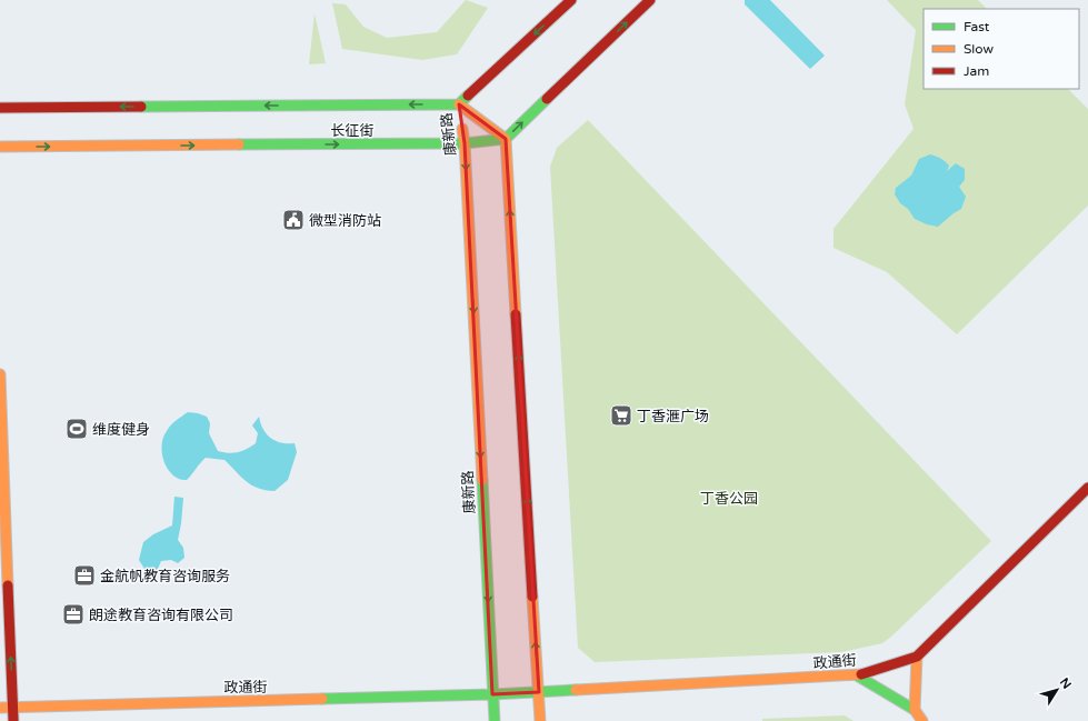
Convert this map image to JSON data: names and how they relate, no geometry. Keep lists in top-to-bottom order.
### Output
{
  "streets": {
    "main road": ["长征街", "康新路", "政通街"]
  },
  "crossings": [
    ["长征街", "康新路"],
    ["康新路", "政通街"]
  ],
  "parks": ["丁香公园"],
  "places": {
    "public building": ["微型消防站"],
    "supermarket": ["丁香滙广场"],
    "sports": ["维度健身"],
    "office": ["金航帆教育咨询服务", "朗途教育咨询有限公司"]
  },
  "legend": ["Fast", "Slow", "Jam"],
  "north": "top right"
}
